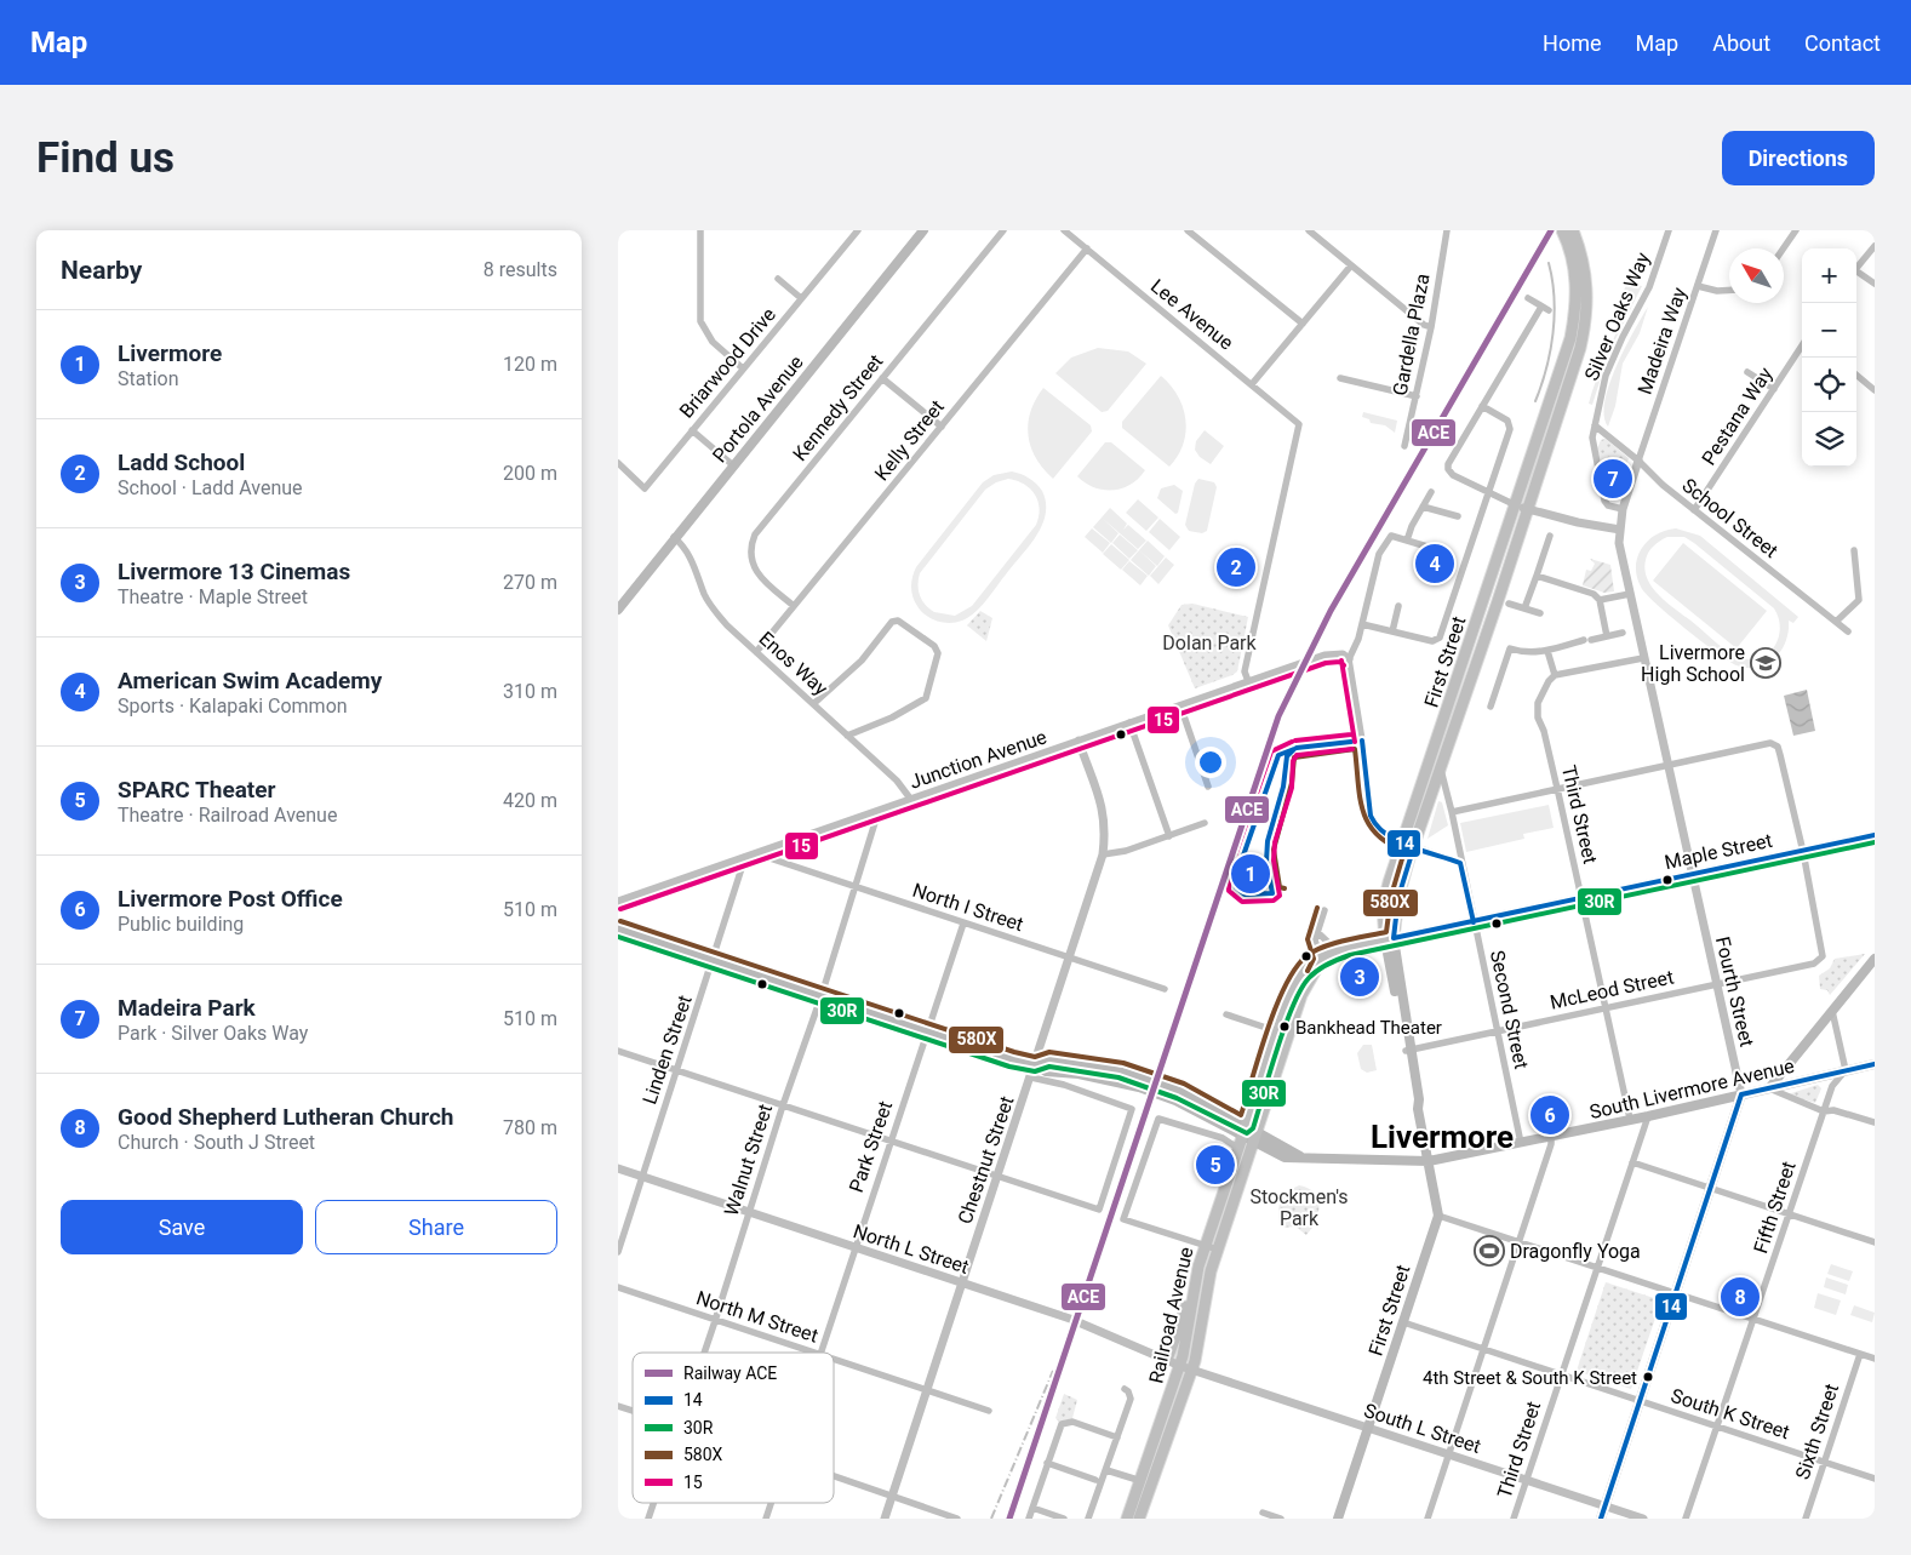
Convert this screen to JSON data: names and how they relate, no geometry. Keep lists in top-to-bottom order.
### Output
{
  "streets": {
    "main road": [
      "Portola Avenue",
      "First Street",
      "Maple Street",
      "South Livermore Avenue",
      "Railroad Avenue"
    ],
    "street": [
      "Lee Avenue",
      "Silver Oaks Way",
      "Gardella Plaza",
      "Madeira Way",
      "Briarwood Drive",
      "Kennedy Street",
      "Pestana Way",
      "Kelly Street",
      "School Street",
      "Enos Way",
      "Junction Avenue",
      "Third Street",
      "North I Street",
      "McLeod Street",
      "Fourth Street",
      "Second Street",
      "Linden Street",
      "Park Street",
      "Walnut Street",
      "Chestnut Street",
      "Fifth Street",
      "North L Street",
      "North M Street",
      "South K Street",
      "South L Street",
      "Sixth Street"
    ]
  },
  "crossings": [
    ["Lee Avenue", "Kelly Street"],
    ["Lee Avenue", "Junction Avenue"],
    ["Silver Oaks Way", "School Street"],
    ["Silver Oaks Way", "Fourth Street"],
    ["Madeira Way", "School Street"],
    ["Madeira Way", "Fourth Street"],
    ["Kennedy Street", "Kelly Street"],
    ["Portola Avenue", "Enos Way"],
    ["Pestana Way", "School Street"],
    ["Kelly Street", "Enos Way"],
    ["School Street", "Fourth Street"],
    ["First Street", "Maple Street"],
    ["First Street", "McLeod Street"],
    ["First Street", "Second Street"],
    ["First Street", "South Livermore Avenue"],
    ["First Street", "South K Street"],
    ["First Street", "South L Street"],
    ["Enos Way", "Junction Avenue"],
    ["Junction Avenue", "North I Street"],
    ["Junction Avenue", "Linden Street"],
    ["Junction Avenue", "Walnut Street"],
    ["Junction Avenue", "Chestnut Street"],
    ["Third Street", "Maple Street"],
    ["Third Street", "McLeod Street"],
    ["Third Street", "South Livermore Avenue"],
    ["Third Street", "South K Street"],
    ["Third Street", "South L Street"],
    ["Maple Street", "McLeod Street"],
    ["Maple Street", "Fourth Street"],
    ["Maple Street", "Second Street"],
    ["Maple Street", "Railroad Avenue"],
    ["North I Street", "Park Street"],
    ["North I Street", "Walnut Street"],
    ["North I Street", "Chestnut Street"],
    ["McLeod Street", "Fourth Street"],
    ["McLeod Street", "Second Street"],
    ["Fourth Street", "South Livermore Avenue"],
    ["Second Street", "South Livermore Avenue"],
    ["Linden Street", "South Livermore Avenue"],
    ["Linden Street", "North L Street"],
    ["South Livermore Avenue", "Park Street"],
    ["South Livermore Avenue", "Walnut Street"],
    ["South Livermore Avenue", "Chestnut Street"],
    ["South Livermore Avenue", "Fifth Street"],
    ["South Livermore Avenue", "Railroad Avenue"],
    ["Park Street", "North L Street"],
    ["Park Street", "North M Street"],
    ["Walnut Street", "North L Street"],
    ["Walnut Street", "North M Street"],
    ["Chestnut Street", "North L Street"],
    ["Chestnut Street", "North M Street"],
    ["Fifth Street", "South K Street"],
    ["North L Street", "Railroad Avenue"],
    ["North L Street", "South L Street"],
    ["Railroad Avenue", "South L Street"],
    ["South K Street", "Sixth Street"]
  ],
  "districts": ["Livermore"],
  "parks": ["Dolan Park", "Stockmen's Park"],
  "places": {
    "school or university": ["Livermore High School"],
    "other": ["Bankhead Theater", "4th Street & South K Street"],
    "sports": ["Dragonfly Yoga"]
  },
  "lines": [
    "rail line ACE",
    "transit line 15",
    "transit line 14",
    "transit line 580X",
    "transit line 30R"
  ],
  "legend": [
    "Railway ACE",
    "14",
    "30R",
    "580X",
    "15"
  ],
  "north": "top left",
  "page": {
    "header": "Map",
    "nav": [
      "Home",
      "Map",
      "About",
      "Contact"
    ],
    "buttons": [
      "Directions",
      ["Save", "Share"]
    ],
    "title": "Find us",
    "heading": ["Nearby", "8 results"],
    "map_buttons": ["+", "−"],
    "list": [
      {
        "mark": "1",
        "name": "Livermore",
        "note": "Station",
        "value": "120 m"
      },
      {
        "mark": "2",
        "name": "Ladd School",
        "note": "School · Ladd Avenue",
        "value": "200 m"
      },
      {
        "mark": "3",
        "name": "Livermore 13 Cinemas",
        "note": "Theatre · Maple Street",
        "value": "270 m"
      },
      {
        "mark": "4",
        "name": "American Swim Academy",
        "note": "Sports · Kalapaki Common",
        "value": "310 m"
      },
      {
        "mark": "5",
        "name": "SPARC Theater",
        "note": "Theatre · Railroad Avenue",
        "value": "420 m"
      },
      {
        "mark": "6",
        "name": "Livermore Post Office",
        "note": "Public building",
        "value": "510 m"
      },
      {
        "mark": "7",
        "name": "Madeira Park",
        "note": "Park · Silver Oaks Way",
        "value": "510 m"
      },
      {
        "mark": "8",
        "name": "Good Shepherd Lutheran Church",
        "note": "Church · South J Street",
        "value": "780 m"
      }
    ],
    "pins": [
      "7",
      "4",
      "2",
      "1",
      "3",
      "6",
      "5",
      "8"
    ]
  }
}
